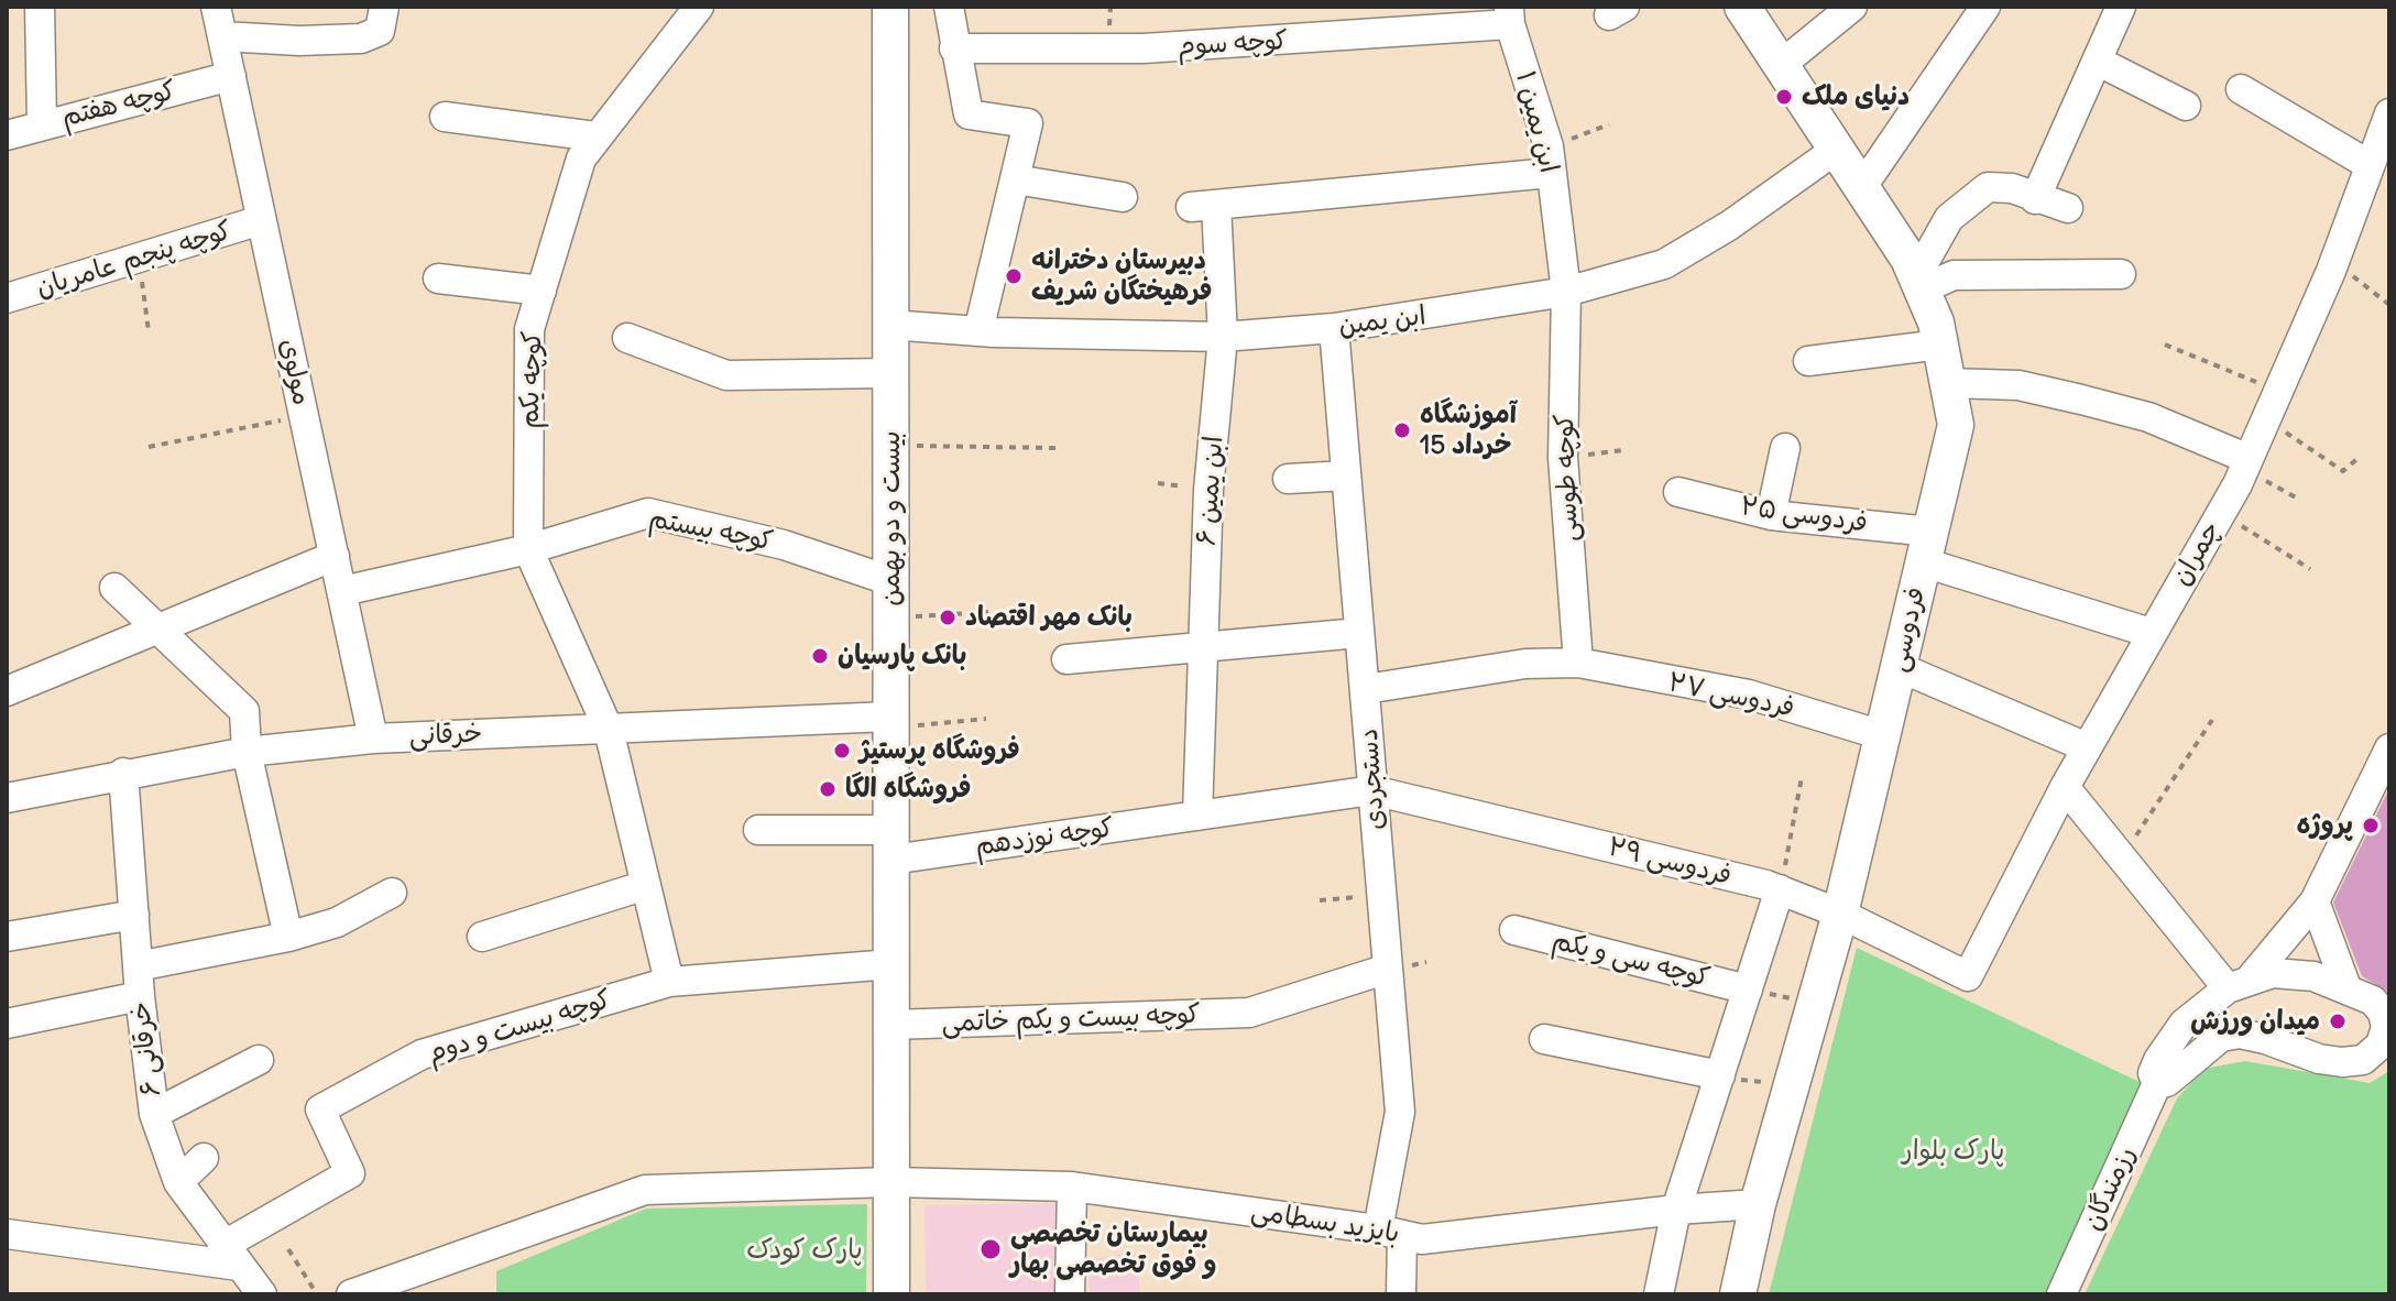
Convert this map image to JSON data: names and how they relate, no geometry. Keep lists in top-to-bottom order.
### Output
{
  "streets": {
    "main road": ["بیست و دو بهمن", "فردوسی"],
    "street": [
      "کوچه سوم",
      "کوچه هفتم",
      "ابن یمین ۱",
      "کوچه پنجم عامریان",
      "ابن یمین",
      "مولوی",
      "کوچه یکم",
      "کوچه طوسی",
      "ابن یمین ۶",
      "فردوسی ۲۵",
      "کوچه بیستم",
      "چمران",
      "فردوسی ۲۷",
      "خرقانی",
      "دستجردی",
      "کوچه نوزدهم",
      "فردوسی ۲۹",
      "کوچه سی و یکم",
      "کوچه بیست و یکم خاتمی",
      "کوچه بیست و دوم",
      "خرقانی ۶",
      "رزمندگان",
      "بایزید بسطامی"
    ]
  },
  "crossings": [
    ["کوچه سوم", "ابن یمین ۱"],
    ["کوچه هفتم", "مولوی"],
    ["ابن یمین ۱", "ابن یمین"],
    ["ابن یمین ۱", "کوچه طوسی"],
    ["ابن یمین ۱", "ابن یمین ۶"],
    ["کوچه پنجم عامریان", "مولوی"],
    ["ابن یمین", "کوچه طوسی"],
    ["ابن یمین", "ابن یمین ۶"],
    ["ابن یمین", "بیست و دو بهمن"],
    ["ابن یمین", "فردوسی"],
    ["ابن یمین", "دستجردی"],
    ["مولوی", "کوچه بیستم"],
    ["مولوی", "خرقانی"],
    ["کوچه یکم", "کوچه بیستم"],
    ["کوچه یکم", "خرقانی"],
    ["کوچه یکم", "کوچه بیست و دوم"],
    ["کوچه طوسی", "فردوسی ۲۷"],
    ["ابن یمین ۶", "کوچه نوزدهم"],
    ["فردوسی ۲۵", "چمران"],
    ["فردوسی ۲۵", "فردوسی"],
    ["بیست و دو بهمن", "کوچه بیستم"],
    ["بیست و دو بهمن", "خرقانی"],
    ["بیست و دو بهمن", "کوچه نوزدهم"],
    ["بیست و دو بهمن", "کوچه بیست و یکم خاتمی"],
    ["بیست و دو بهمن", "کوچه بیست و دوم"],
    ["بیست و دو بهمن", "بایزید بسطامی"],
    ["چمران", "فردوسی ۲۹"],
    ["فردوسی", "فردوسی ۲۷"],
    ["فردوسی", "فردوسی ۲۹"],
    ["فردوسی", "بایزید بسطامی"],
    ["فردوسی ۲۷", "دستجردی"],
    ["خرقانی", "خرقانی ۶"],
    ["دستجردی", "کوچه نوزدهم"],
    ["دستجردی", "فردوسی ۲۹"],
    ["دستجردی", "کوچه بیست و یکم خاتمی"],
    ["دستجردی", "بایزید بسطامی"],
    ["کوچه نوزدهم", "فردوسی ۲۹"],
    ["کوچه بیست و دوم", "خرقانی ۶"]
  ],
  "parks": ["پارک بلوار", "پارک کودک"],
  "places": [
    "دنیای ملک",
    "دبیرستان دخترانه فرهیختگان شریف",
    "آموزشگاه 15 خرداد",
    "بانک مهر اقتصاد",
    "بانک پارسیان",
    "فروشگاه پرستيژ",
    "فروشگاه الگا",
    "پروژه",
    "میدان ورزش",
    "بیمارستان تخصصی و فوق تخصصی بهار"
  ]
}
